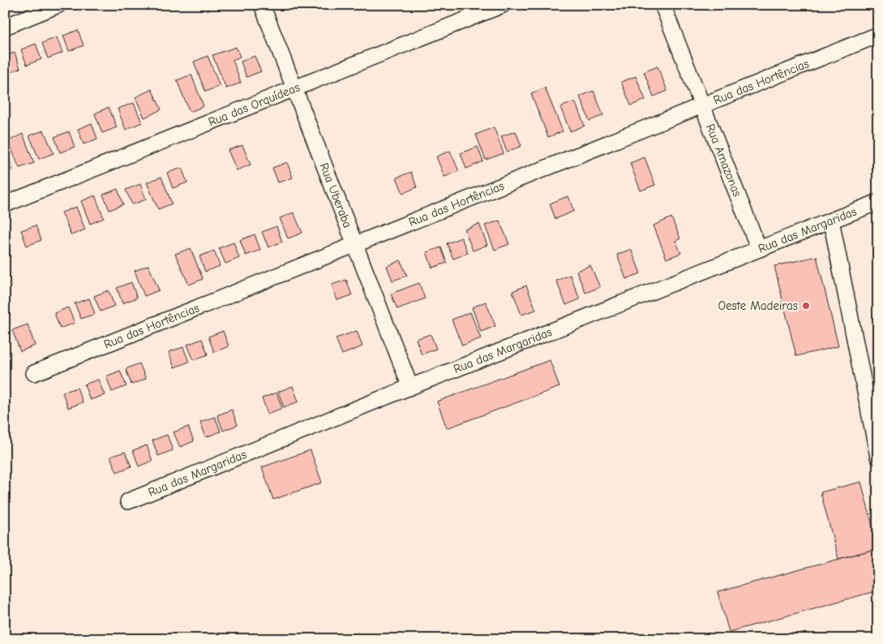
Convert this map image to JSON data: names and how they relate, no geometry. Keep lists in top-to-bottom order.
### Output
{
  "streets": {
    "street": [
      "Rua das Hortências",
      "Rua das Orquídeas",
      "Rua Amazonas",
      "Rua Uberaba",
      "Rua das Margaridas"
    ]
  },
  "crossings": [
    ["Rua das Hortências", "Rua Amazonas"],
    ["Rua das Hortências", "Rua Uberaba"],
    ["Rua das Orquídeas", "Rua Uberaba"],
    ["Rua Amazonas", "Rua das Margaridas"],
    ["Rua Uberaba", "Rua das Margaridas"]
  ],
  "places": ["Oeste Madeiras"]
}
